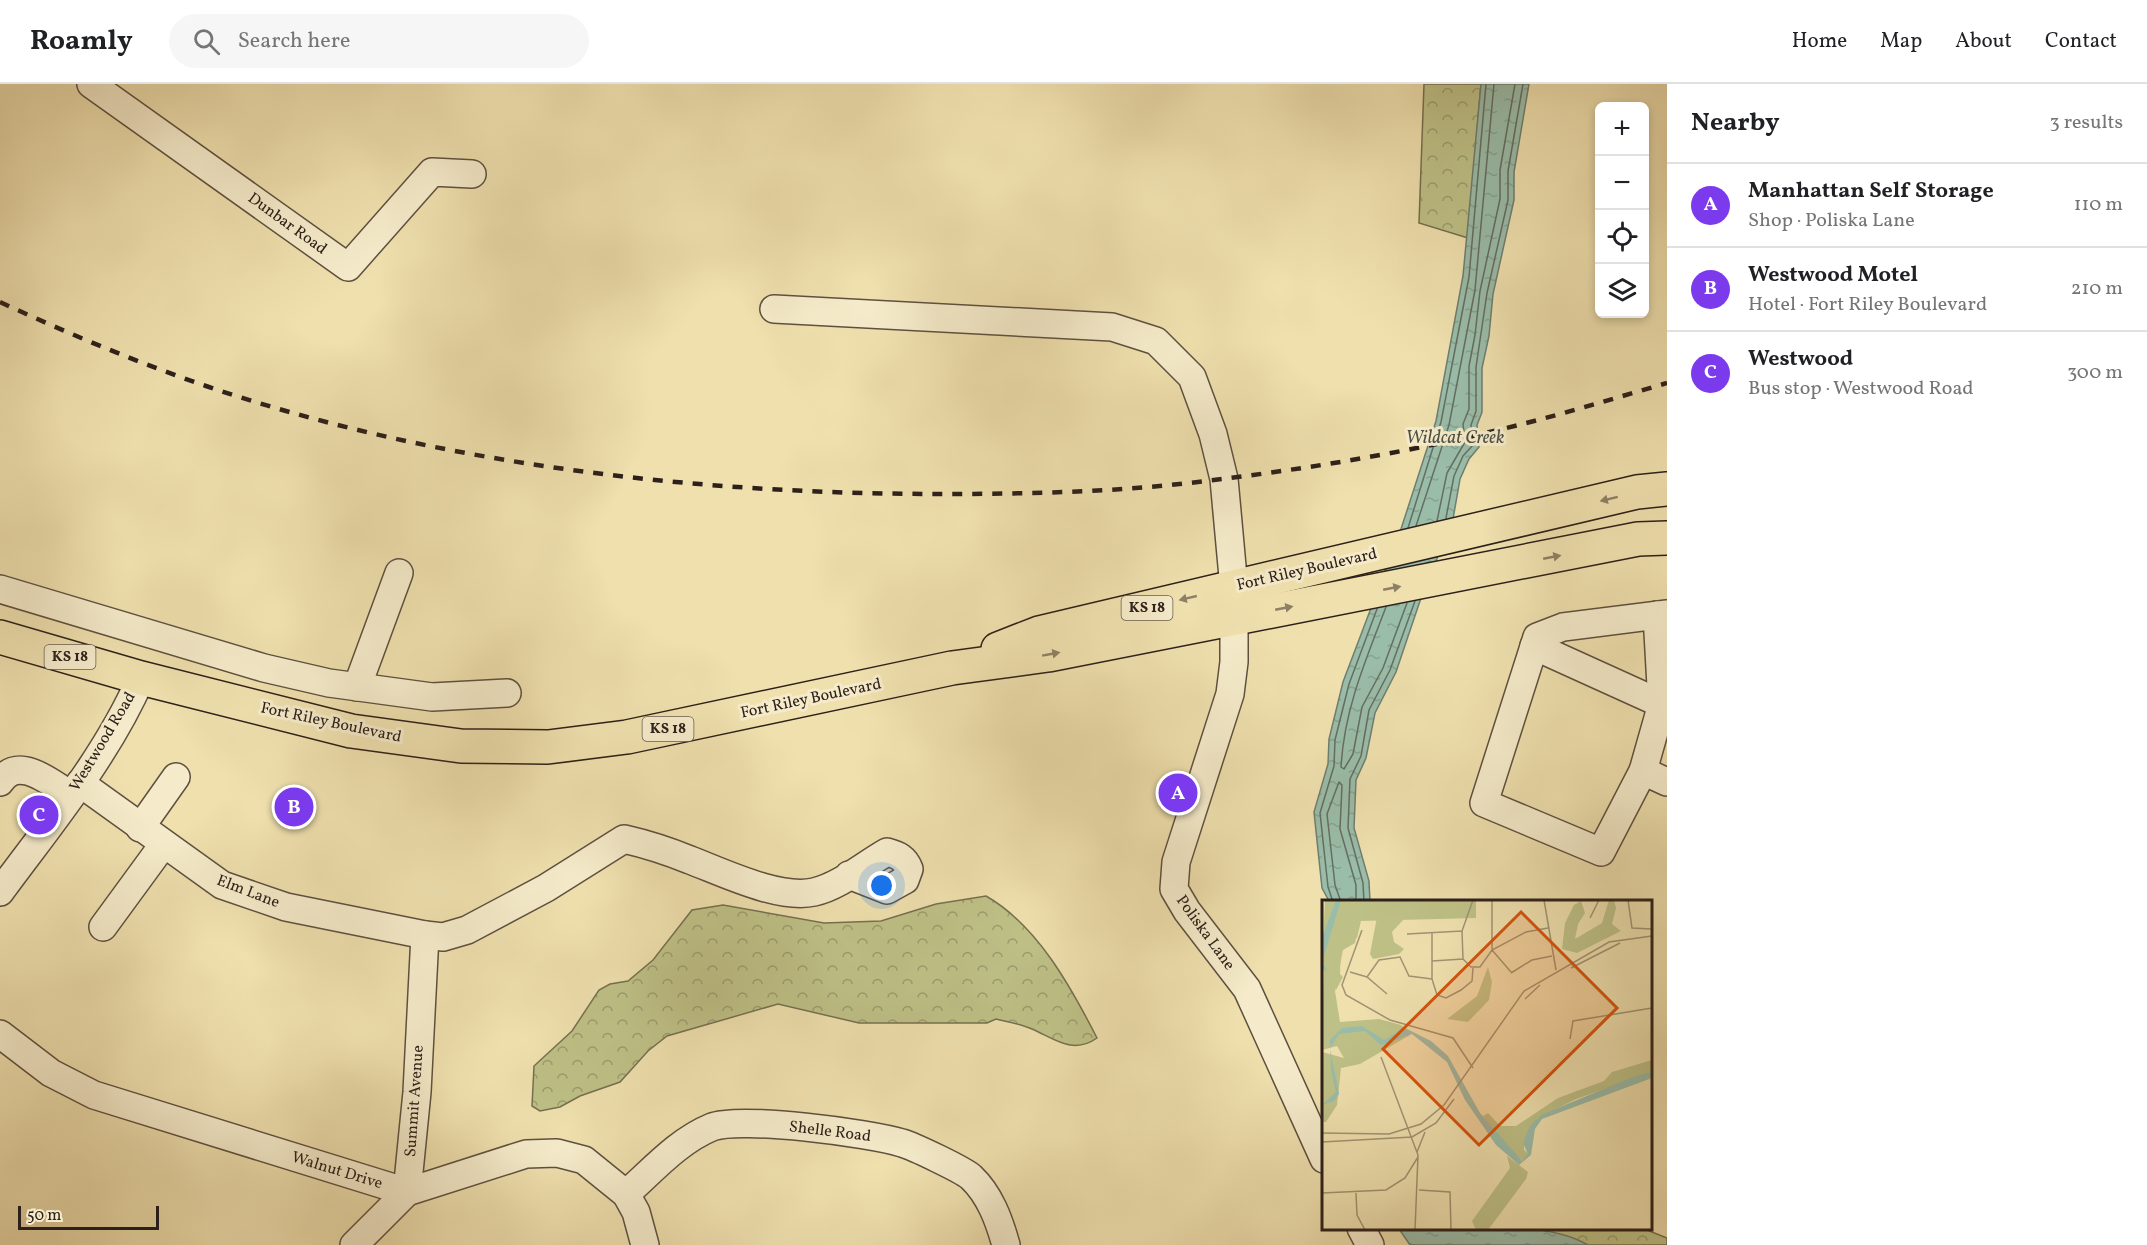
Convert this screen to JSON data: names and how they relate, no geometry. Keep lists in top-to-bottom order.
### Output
{
  "streets": {
    "highway": ["Fort Riley Boulevard", "KS 18"],
    "street": [
      "Dunbar Road",
      "Westwood Road",
      "Elm Lane",
      "Poliska Lane",
      "Summit Avenue",
      "Shelle Road",
      "Walnut Drive"
    ]
  },
  "crossings": [
    ["Fort Riley Boulevard", "Westwood Road"],
    ["Fort Riley Boulevard", "Poliska Lane"],
    ["Westwood Road", "Elm Lane"],
    ["Elm Lane", "Summit Avenue"],
    ["Summit Avenue", "Walnut Drive"]
  ],
  "water": ["Wildcat Creek"],
  "scale_bar": "50 m",
  "page": {
    "header": "Roamly",
    "search": "Search here",
    "nav": [
      "Home",
      "Map",
      "About",
      "Contact"
    ],
    "heading": ["Nearby", "3 results"],
    "map_buttons": ["+", "−"],
    "list": [
      {
        "mark": "A",
        "name": "Manhattan Self Storage",
        "note": "Shop · Poliska Lane",
        "value": "110 m"
      },
      {
        "mark": "B",
        "name": "Westwood Motel",
        "note": "Hotel · Fort Riley Boulevard",
        "value": "210 m"
      },
      {
        "mark": "C",
        "name": "Westwood",
        "note": "Bus stop · Westwood Road",
        "value": "300 m"
      }
    ],
    "pins": ["A", "B", "C"],
    "scale": "50 m"
  }
}
